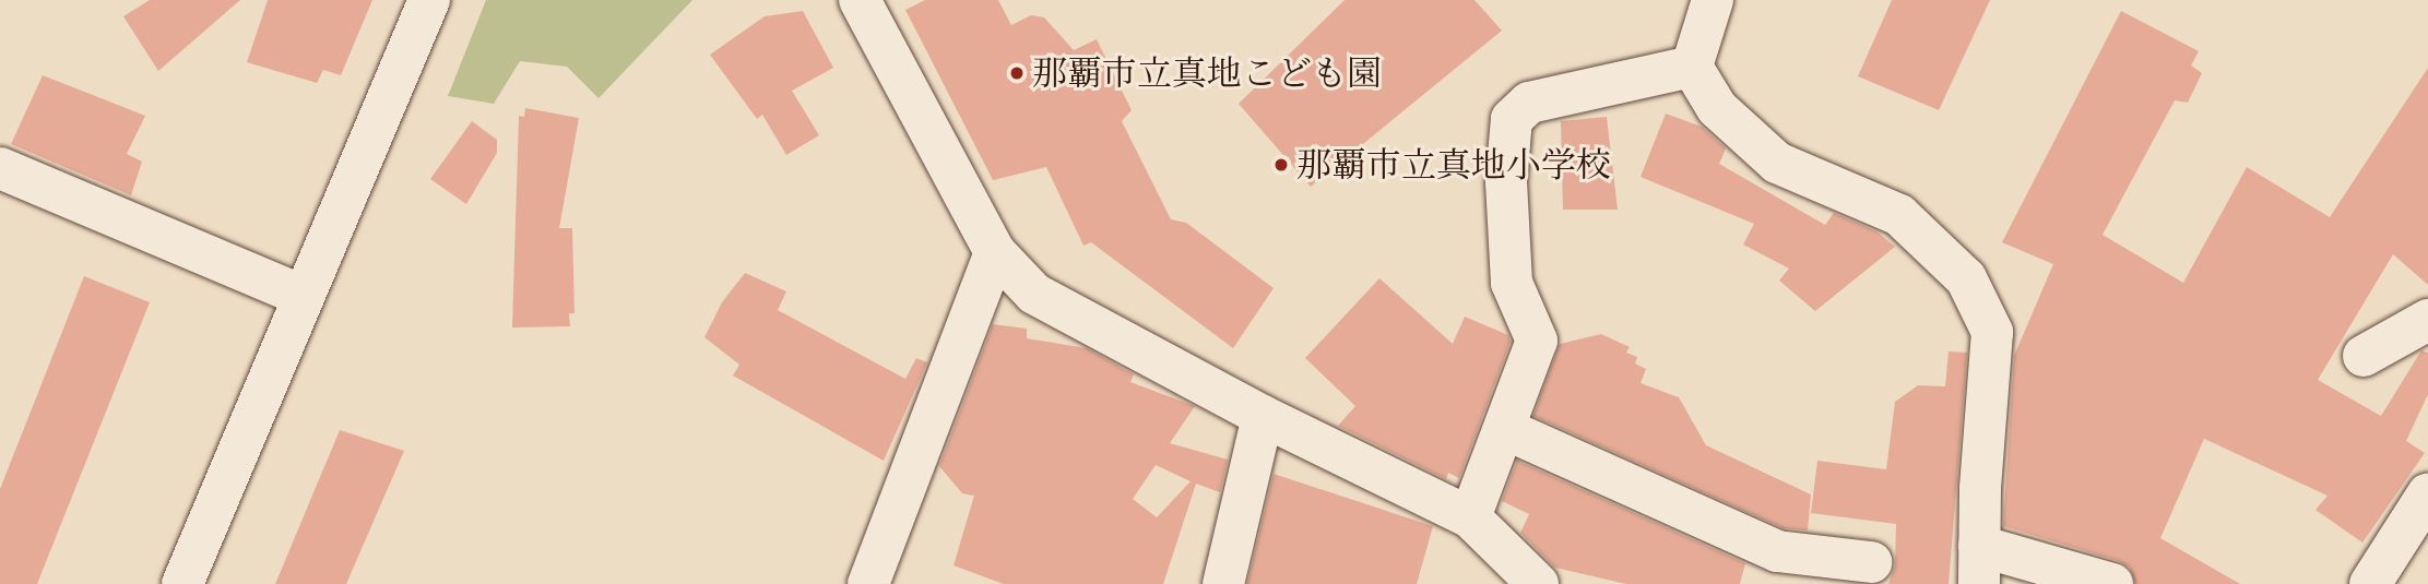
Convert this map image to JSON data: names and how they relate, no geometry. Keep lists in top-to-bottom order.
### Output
{
  "places": ["那覇市立真地こども園", "那覇市立真地小学校"]
}
